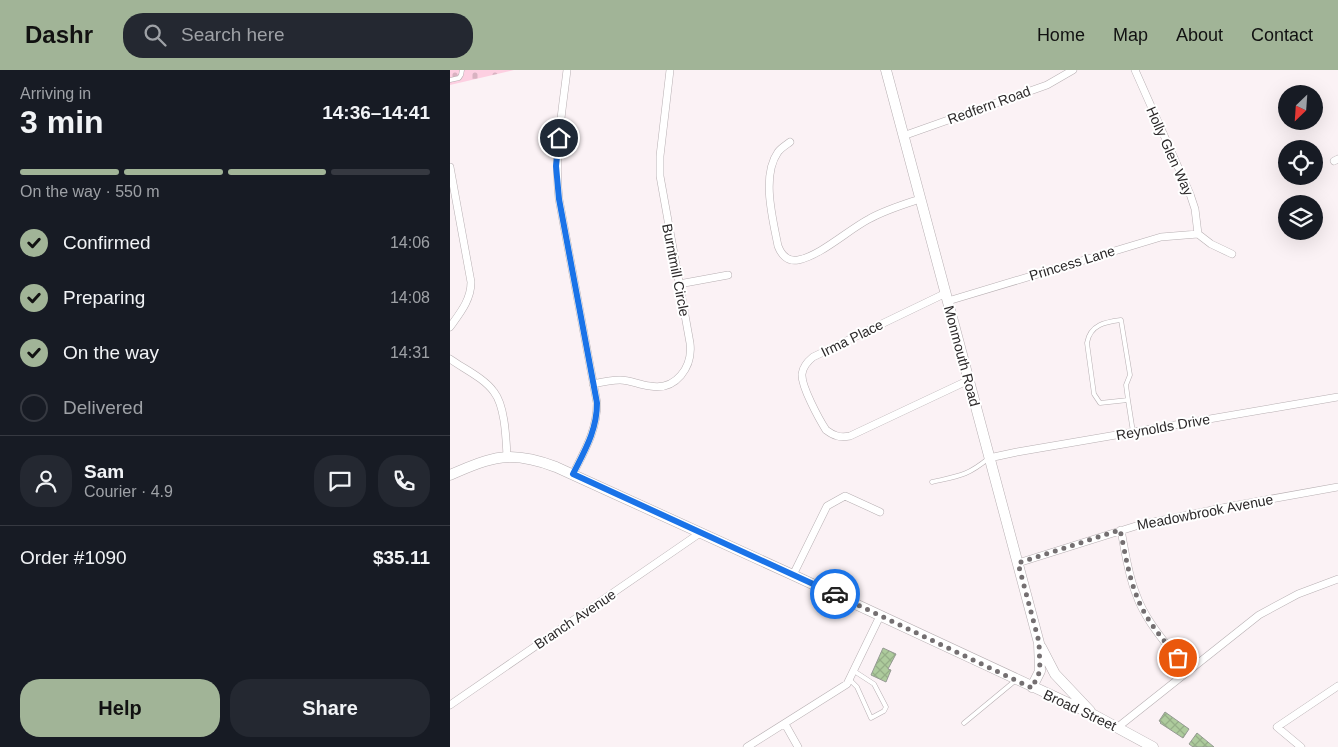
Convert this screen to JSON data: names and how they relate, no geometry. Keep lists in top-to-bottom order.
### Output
{
  "streets": {
    "main road": ["Monmouth Road", "Broad Street"],
    "street": [
      "Redfern Road",
      "Holly Glen Way",
      "Princess Lane",
      "Burntmill Circle",
      "Irma Place",
      "Reynolds Drive",
      "Meadowbrook Avenue",
      "Branch Avenue"
    ]
  },
  "crossings": [
    ["Redfern Road", "Monmouth Road"],
    ["Holly Glen Way", "Princess Lane"],
    ["Princess Lane", "Irma Place"],
    ["Princess Lane", "Monmouth Road"],
    ["Irma Place", "Monmouth Road"],
    ["Monmouth Road", "Reynolds Drive"],
    ["Monmouth Road", "Meadowbrook Avenue"],
    ["Monmouth Road", "Broad Street"],
    ["Branch Avenue", "Broad Street"]
  ],
  "north": "bottom left",
  "page": {
    "header": "Dashr",
    "search": "Search here",
    "nav": [
      "Home",
      "Map",
      "About",
      "Contact"
    ],
    "heading": ["3 min", "Arriving in", "14:36–14:41"],
    "panel": [
      "Sam",
      "Courier · 4.9",
      "Order #1090",
      "$35.11"
    ],
    "bar": "On the way · 550 m",
    "list": [
      ["Confirmed", "14:06"],
      ["Preparing", "14:08"],
      ["On the way", "14:31"],
      "Delivered"
    ],
    "buttons": ["Help", "Share"]
  }
}
